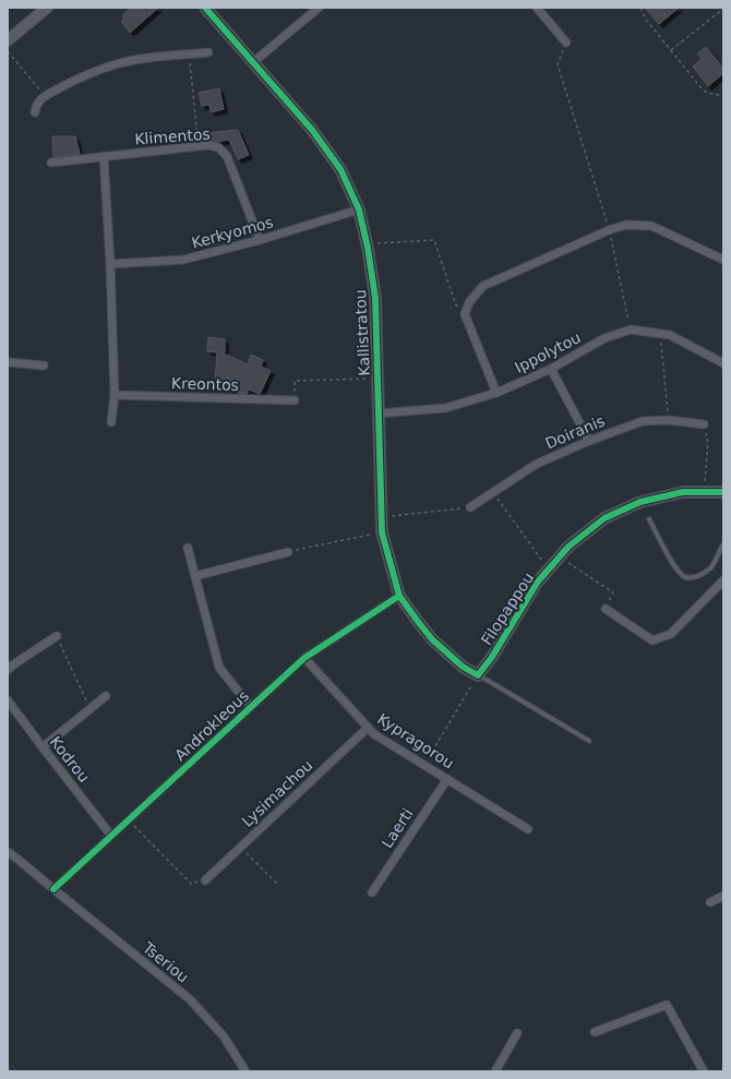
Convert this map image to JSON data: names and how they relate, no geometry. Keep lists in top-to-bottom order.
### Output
{
  "streets": {
    "street": [
      "Klimentos",
      "Kerkyomos",
      "Kallistratou",
      "Ippolytou",
      "Kreontos",
      "Doiranis",
      "Filopappou",
      "Androkleous",
      "Kypragorou",
      "Kodrou",
      "Lysimachou",
      "Laerti",
      "Tseriou"
    ]
  },
  "crossings": [
    ["Klimentos", "Kerkyomos"],
    ["Kerkyomos", "Kallistratou"],
    ["Kallistratou", "Ippolytou"],
    ["Kallistratou", "Filopappou"],
    ["Kallistratou", "Androkleous"],
    ["Androkleous", "Kypragorou"],
    ["Androkleous", "Kodrou"],
    ["Androkleous", "Tseriou"],
    ["Kypragorou", "Lysimachou"],
    ["Kypragorou", "Laerti"]
  ]
}
